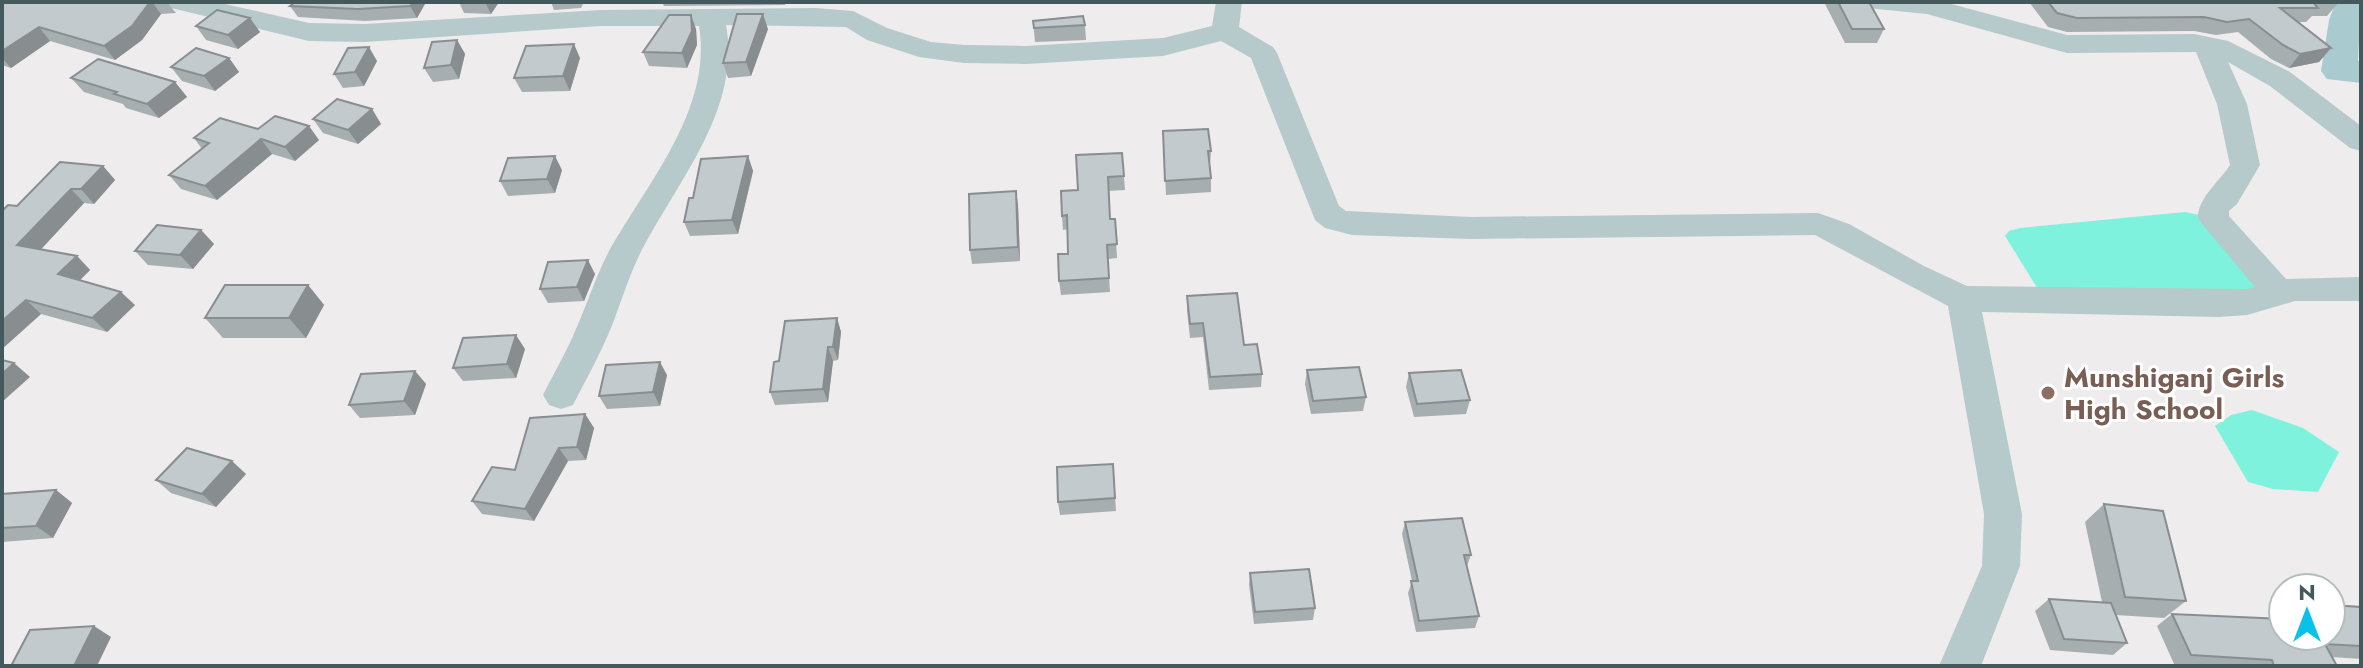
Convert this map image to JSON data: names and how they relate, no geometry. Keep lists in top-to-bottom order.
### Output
{
  "places": ["Munshiganj Girls High School"],
  "north": "top"
}
